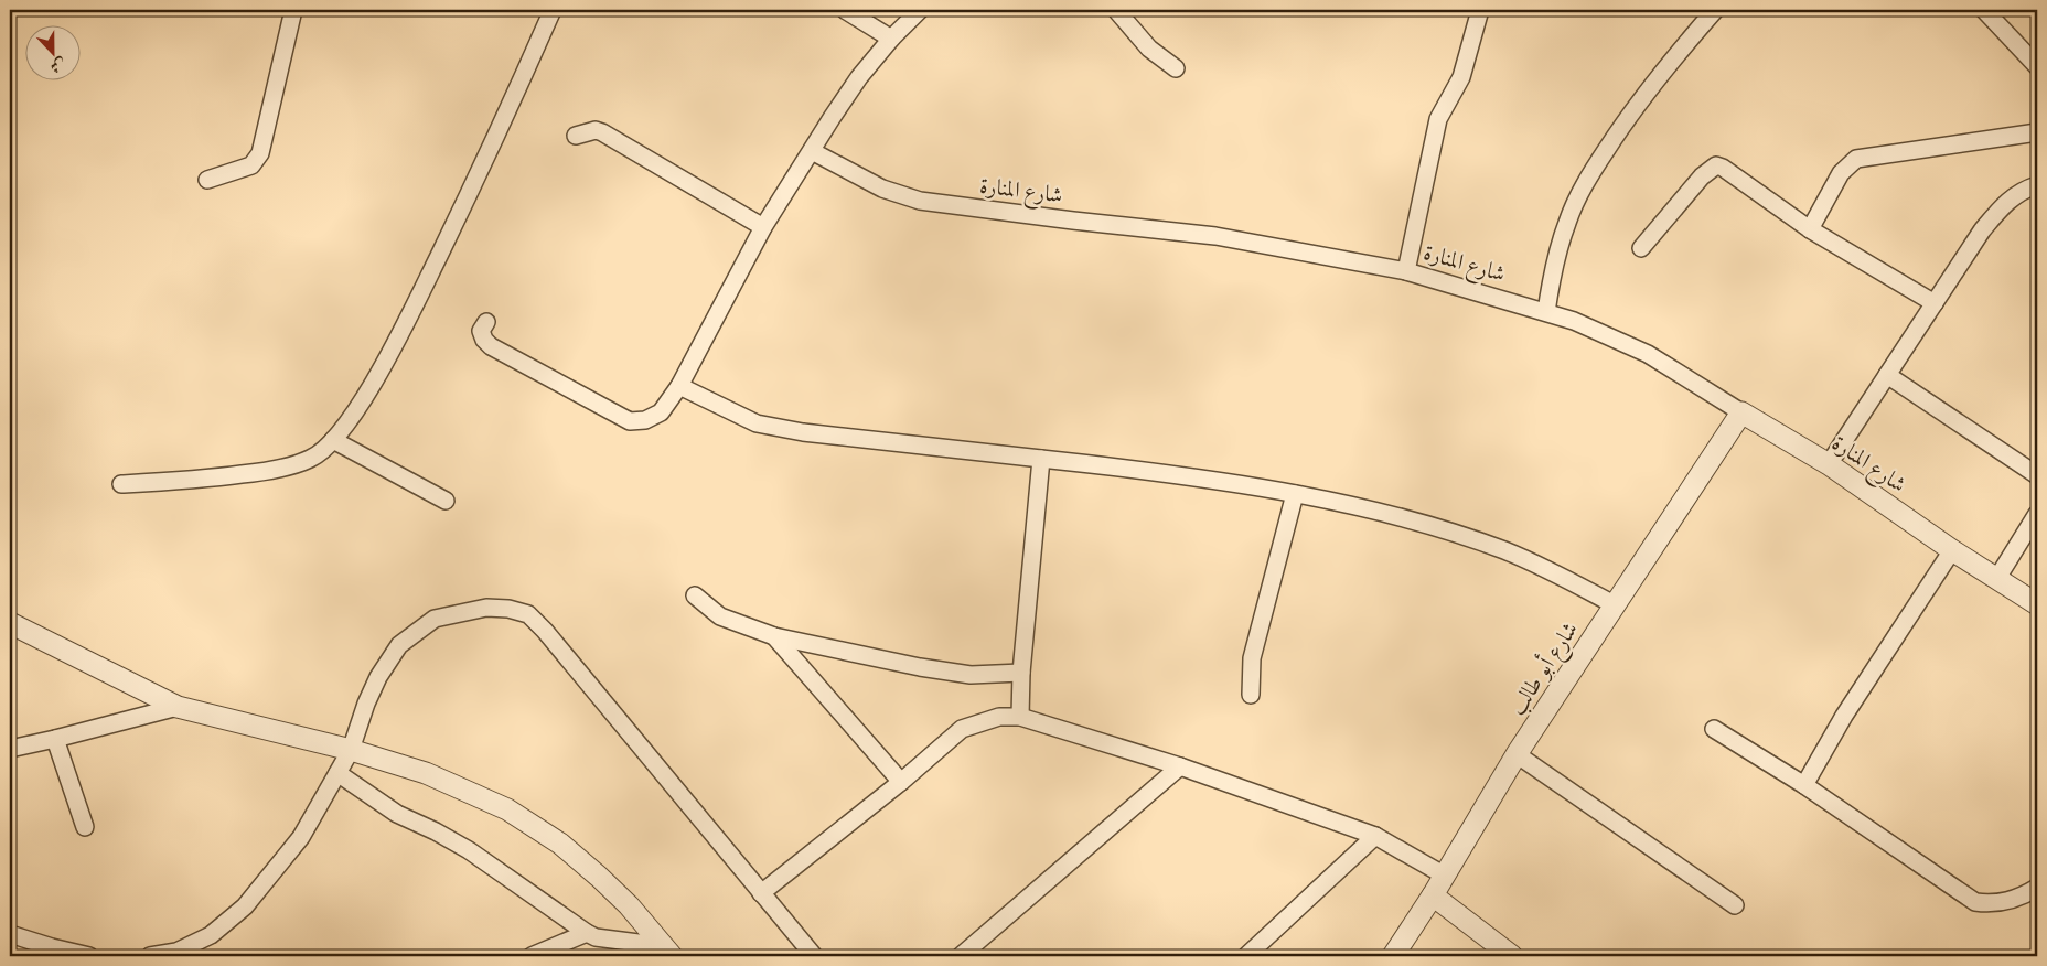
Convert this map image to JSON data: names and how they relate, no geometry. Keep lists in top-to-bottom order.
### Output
{
  "streets": {
    "street": ["شارع المنارة", "شارع أبو طالب"]
  },
  "crossings": [
    ["شارع المنارة", "شارع أبو طالب"]
  ],
  "north": "bottom"
}
